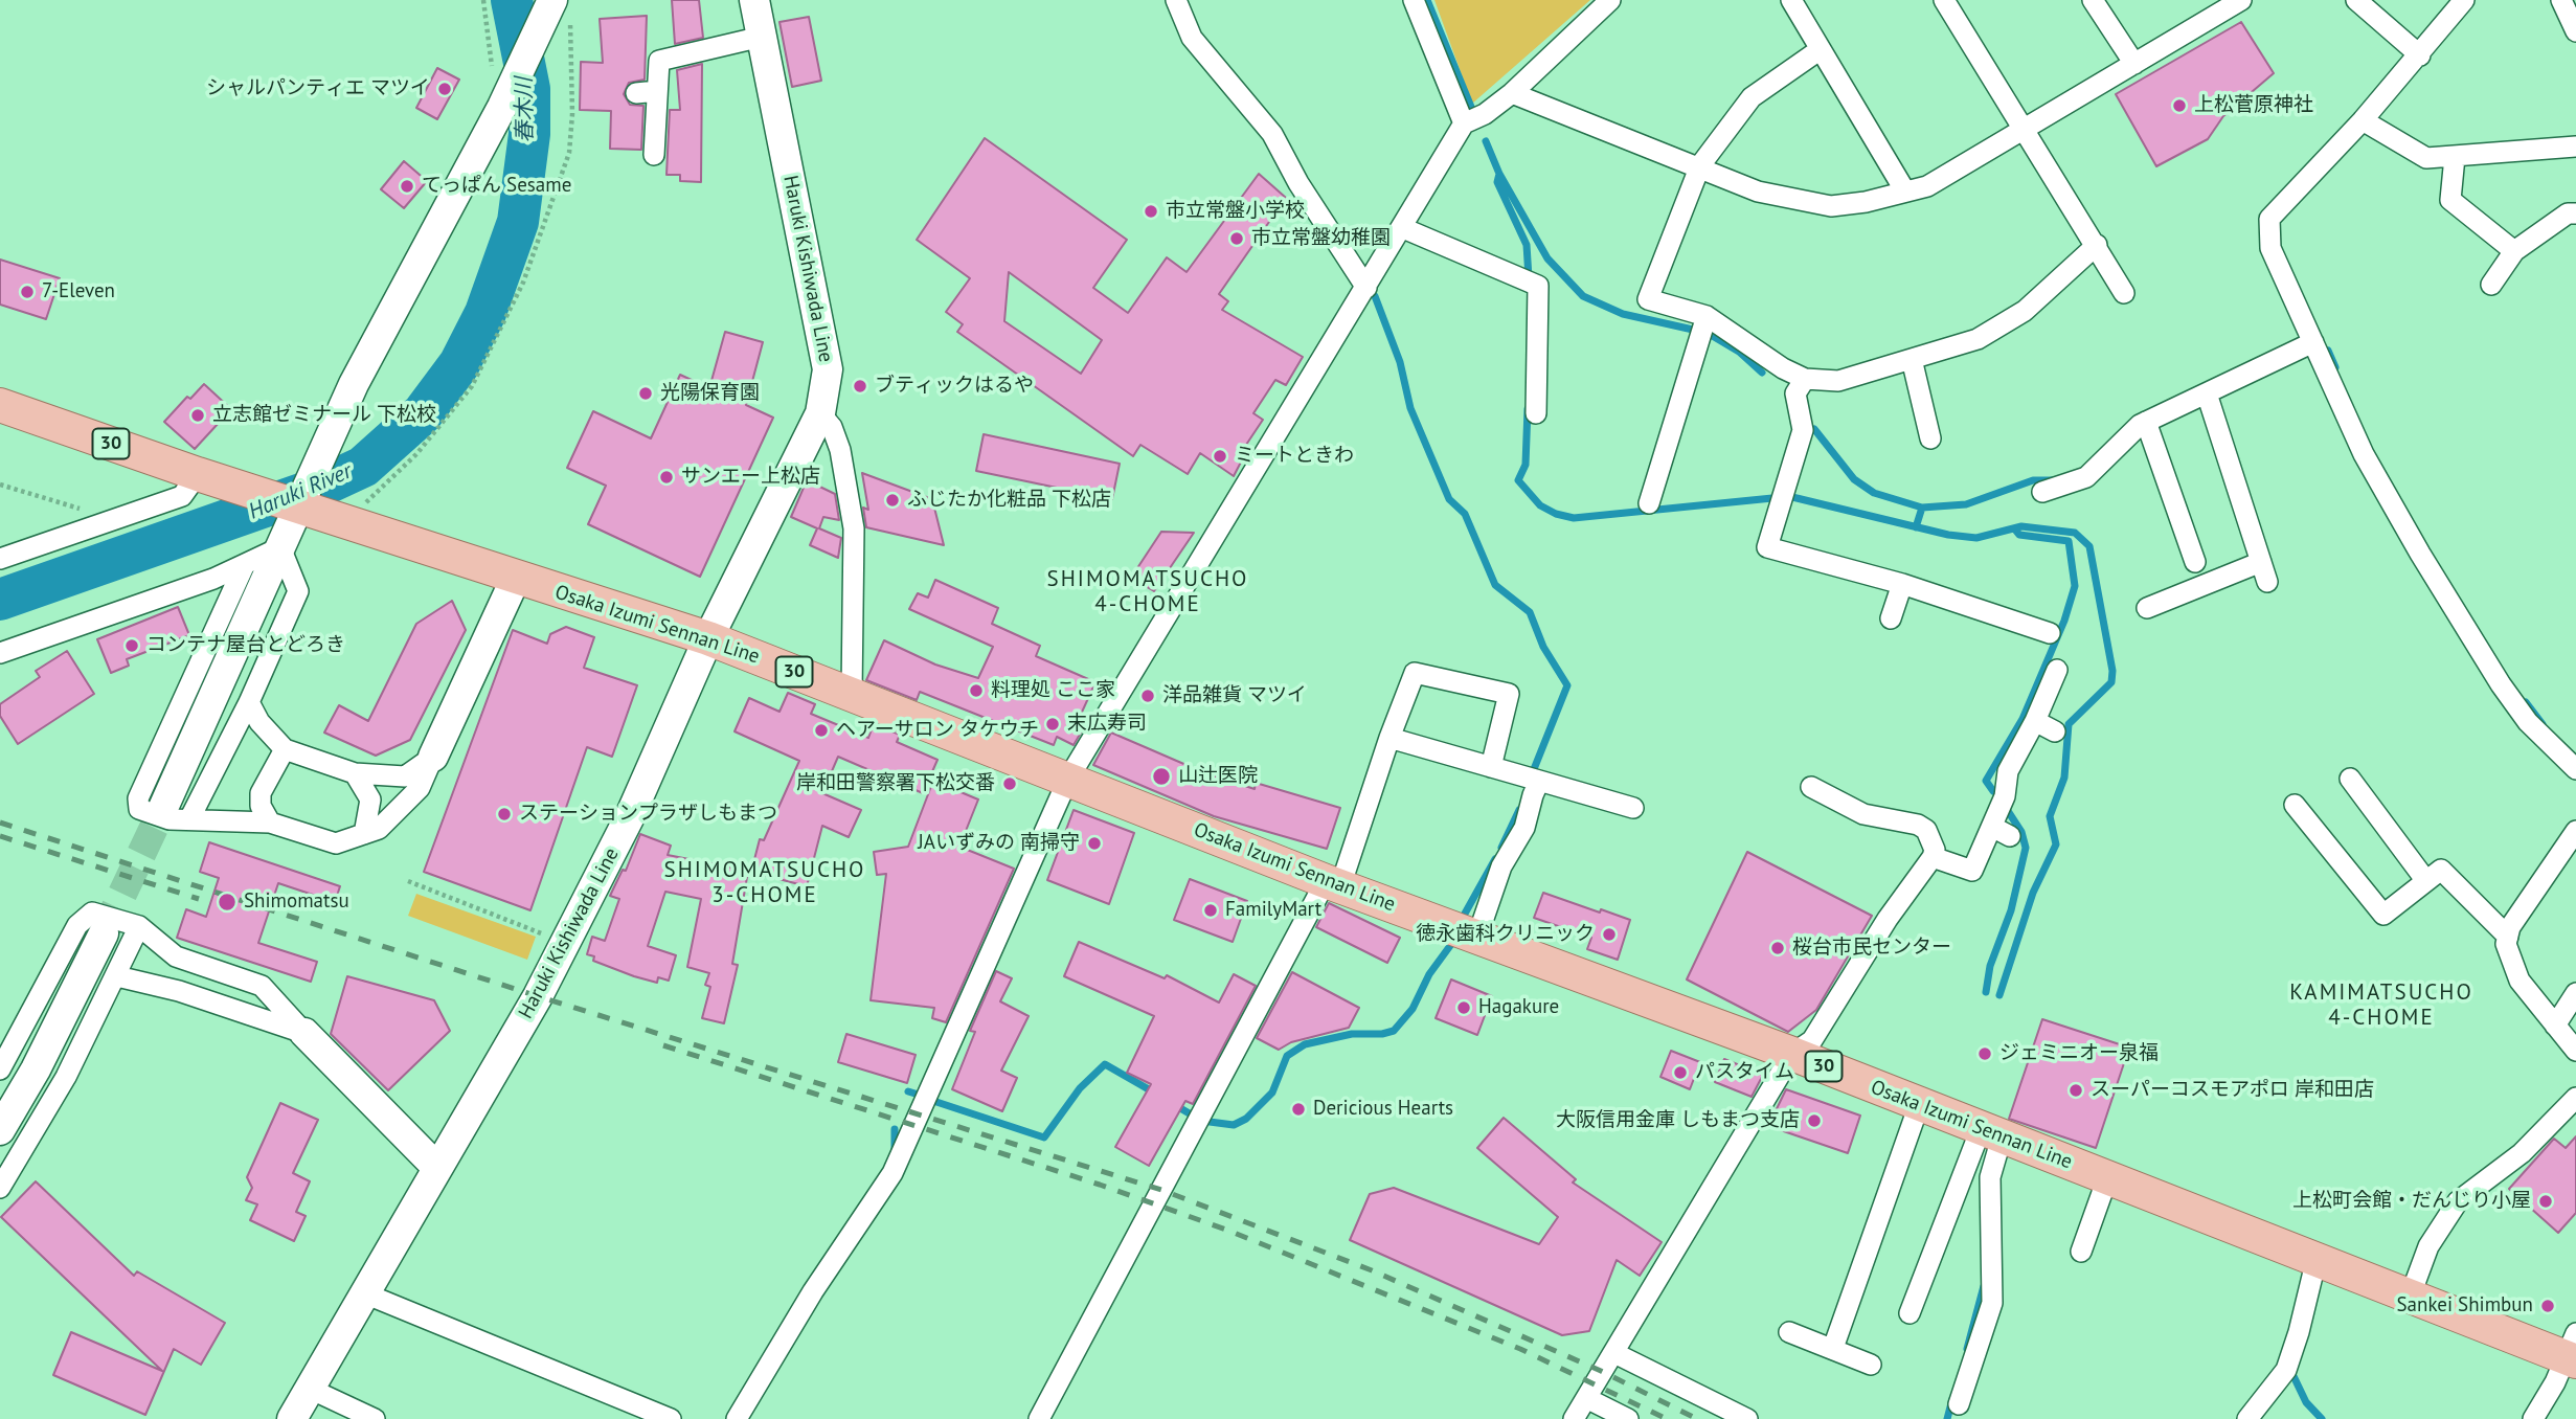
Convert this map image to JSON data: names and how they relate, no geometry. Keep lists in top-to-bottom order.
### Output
{
  "streets": {
    "main road": ["Haruki Kishiwada Line", "30", "Osaka Izumi Sennan Line"]
  },
  "crossings": [
    ["Haruki Kishiwada Line", "Osaka Izumi Sennan Line"]
  ],
  "districts": ["SHIMOMATSUCHO 4-CHOME", "SHIMOMATSUCHO 3-CHOME", "KAMIMATSUCHO 4-CHOME"],
  "water": ["春木川", "Haruki River"],
  "places": [
    "シャルパンティエ マツイ",
    "上松菅原神社",
    "てっぱん Sesame",
    "市立常盤小学校",
    "市立常盤幼稚園",
    "7-Eleven",
    "ブティックはるや",
    "光陽保育園",
    "立志館ゼミナール 下松校",
    "ミートときわ",
    "サンエー上松店",
    "ふじたか化粧品 下松店",
    "コンテナ屋台とどろき",
    "料理処 ここ家",
    "洋品雑貨 マツイ",
    "末広寿司",
    "ヘアーサロン タケウチ",
    "山辻医院",
    "岸和田警察署下松交番",
    "ステーションプラザしもまつ",
    "JAいずみの 南掃守",
    "Shimomatsu",
    "FamilyMart",
    "徳永歯科クリニック",
    "桜台市民センター",
    "Hagakure",
    "ジェミニオー泉福",
    "パスタイム",
    "スーパーコスモアポロ 岸和田店",
    "Dericious Hearts",
    "大阪信用金庫 しもまつ支店",
    "上松町会館・だんじり小屋",
    "Sankei Shimbun"
  ]
}
